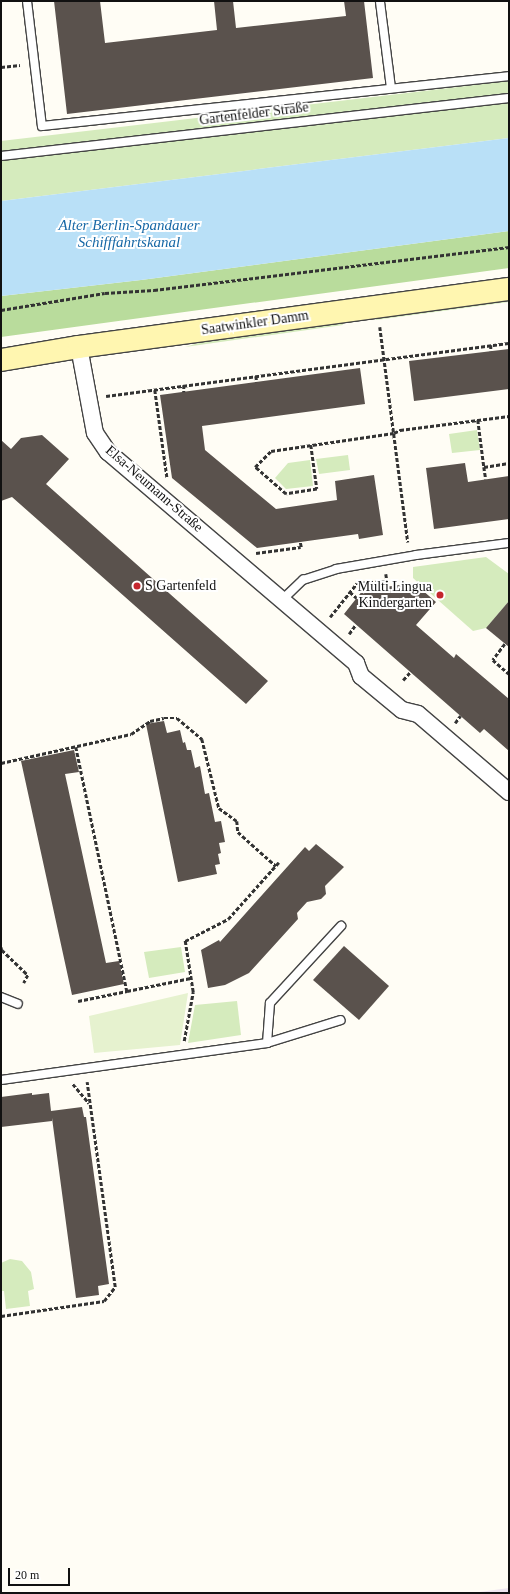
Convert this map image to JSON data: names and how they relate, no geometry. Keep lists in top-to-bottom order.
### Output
{
  "streets": {
    "main road": ["Saatwinkler Damm"],
    "street": ["Elsa-Neumann-Straße"],
    "lane": ["Gartenfelder Straße"]
  },
  "crossings": [
    ["Saatwinkler Damm", "Elsa-Neumann-Straße"]
  ],
  "water": ["Alter Berlin-Spandauer Schifffahrtskanal"],
  "places": ["S Gartenfeld", "Multi Lingua Kindergarten"],
  "scale_bar": "20 m"
}
